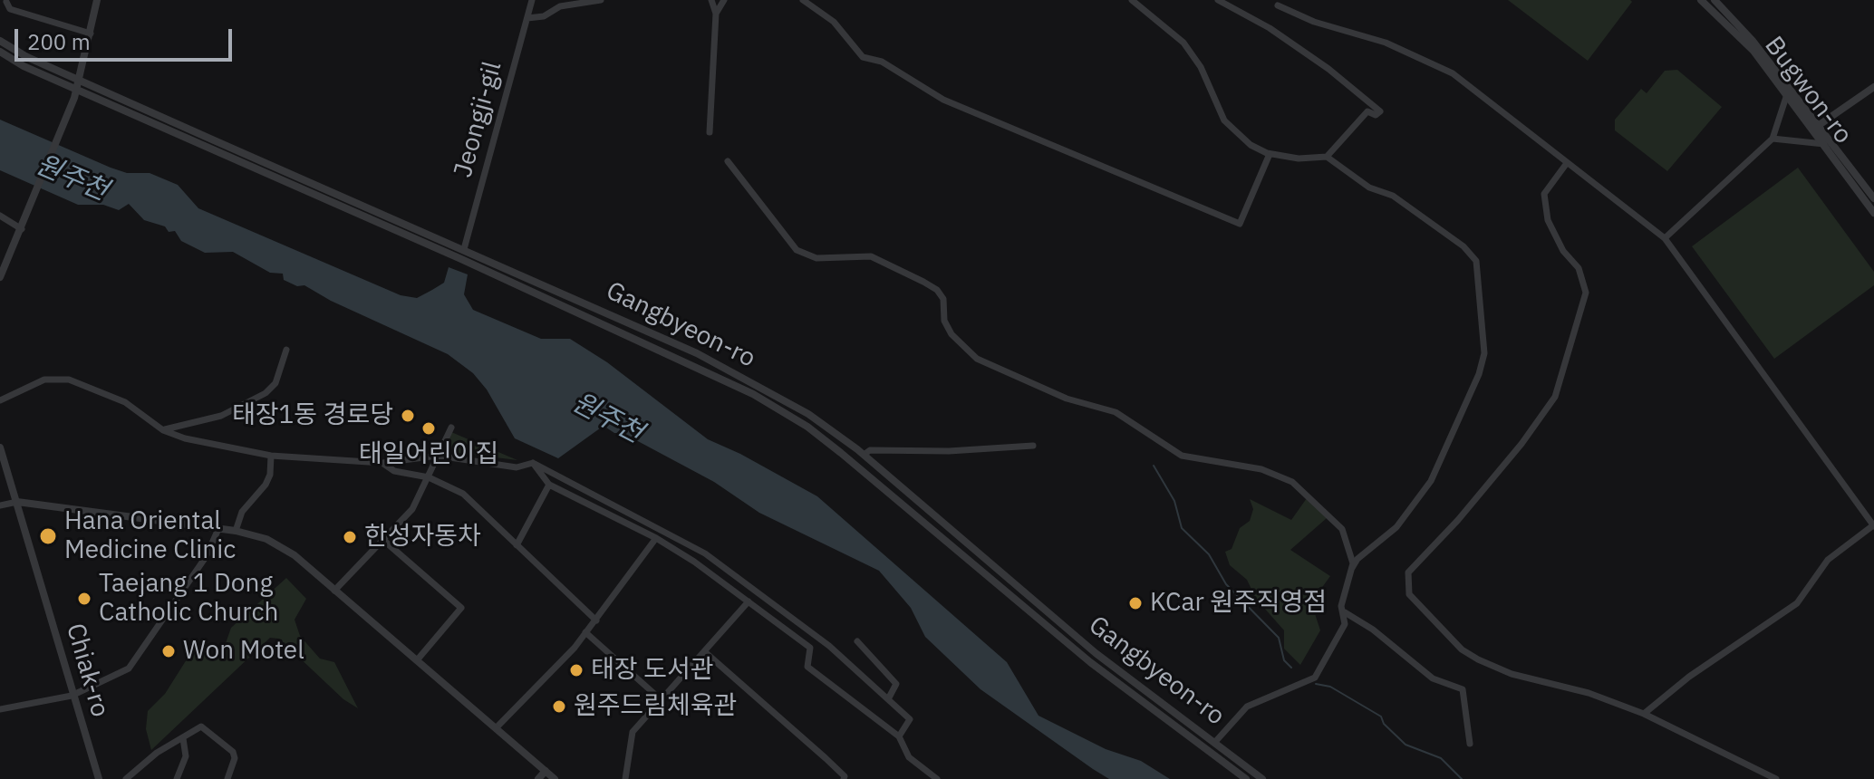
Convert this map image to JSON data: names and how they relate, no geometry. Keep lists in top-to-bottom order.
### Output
{
  "streets": {
    "street": [
      "Bugwon-ro",
      "Jeongji-gil",
      "Gangbyeon-ro",
      "Chiak-ro"
    ]
  },
  "crossings": [
    ["Jeongji-gil", "Gangbyeon-ro"]
  ],
  "water": ["원주천"],
  "places": [
    "태장1동 경로당",
    "태일어린이집",
    "Hana Oriental Medicine Clinic",
    "한성자동차",
    "Taejang 1 Dong Catholic Church",
    "KCar 원주직영점",
    "Won Motel",
    "태장 도서관",
    "원주드림체육관"
  ],
  "scale_bar": "200 m"
}
